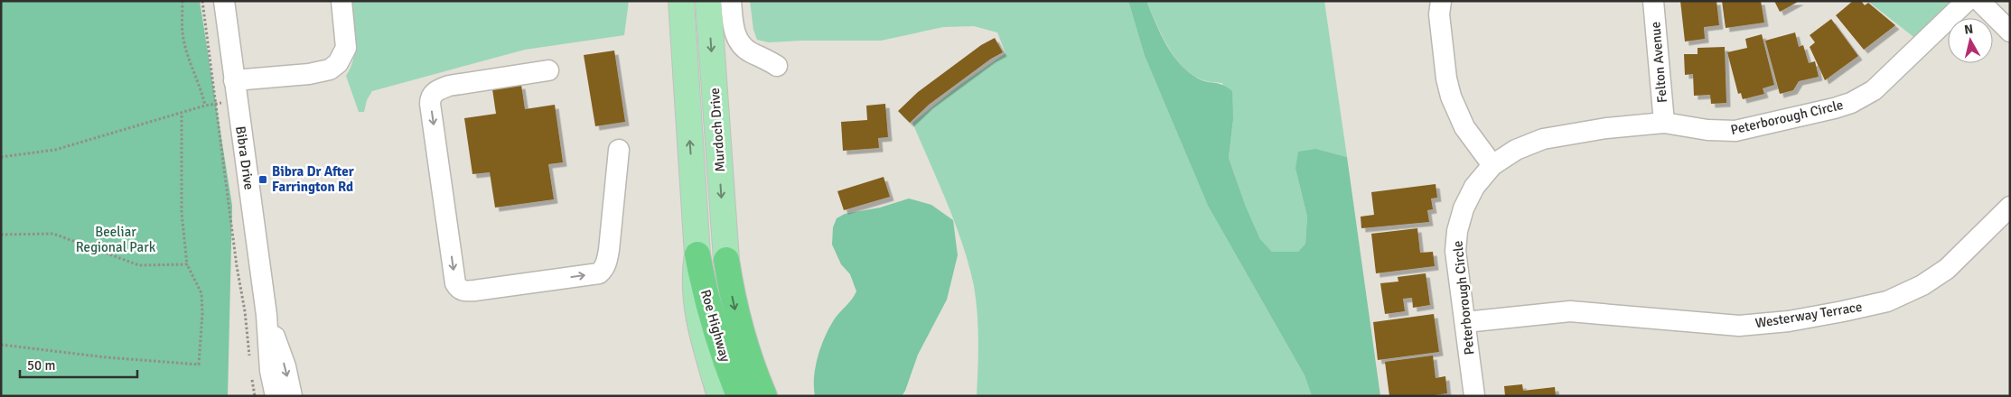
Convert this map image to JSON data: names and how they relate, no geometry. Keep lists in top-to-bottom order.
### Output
{
  "streets": {
    "highway": ["Roe Highway"],
    "main road": ["Murdoch Drive"],
    "street": [
      "Felton Avenue",
      "Peterborough Circle",
      "Bibra Drive",
      "Westerway Terrace"
    ]
  },
  "crossings": [
    ["Felton Avenue", "Peterborough Circle"],
    ["Peterborough Circle", "Westerway Terrace"],
    ["Murdoch Drive", "Roe Highway"]
  ],
  "parks": ["Beeliar Regional Park"],
  "places": {
    "transit": ["Bibra Dr After Farrington Rd"]
  },
  "scale_bar": "50 m",
  "north": "top"
}
